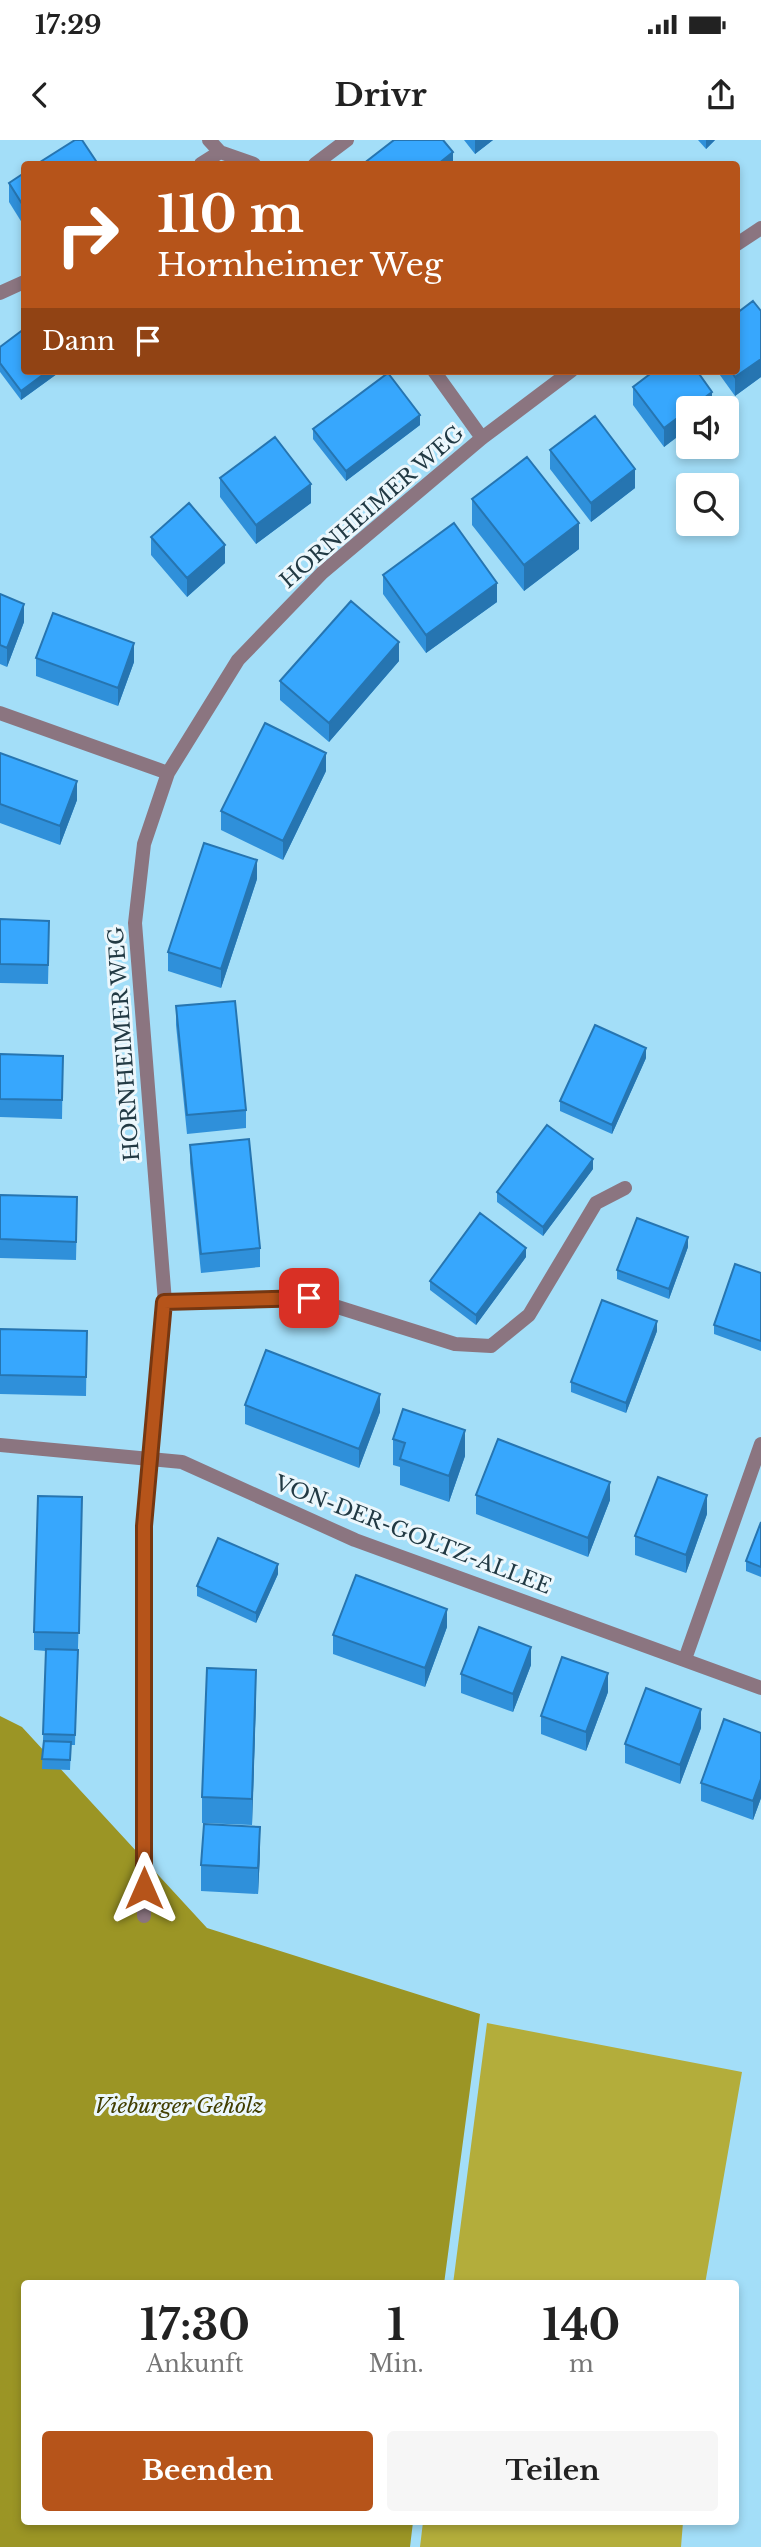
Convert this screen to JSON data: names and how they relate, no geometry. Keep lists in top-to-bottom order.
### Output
{
  "streets": {
    "street": ["HORNHEIMER WEG", "VON-DER-GOLTZ-ALLEE"]
  },
  "crossings": [
    ["HORNHEIMER WEG", "VON-DER-GOLTZ-ALLEE"]
  ],
  "parks": ["Vieburger Gehölz"],
  "page": {
    "status": "17:29",
    "header": "Drivr",
    "turn": ["110 m", "Hornheimer Weg"],
    "then": "Dann",
    "eta": [
      "17:30",
      "Ankunft",
      "1",
      "Min.",
      "140",
      "m"
    ],
    "buttons": ["Beenden", "Teilen"]
  }
}
